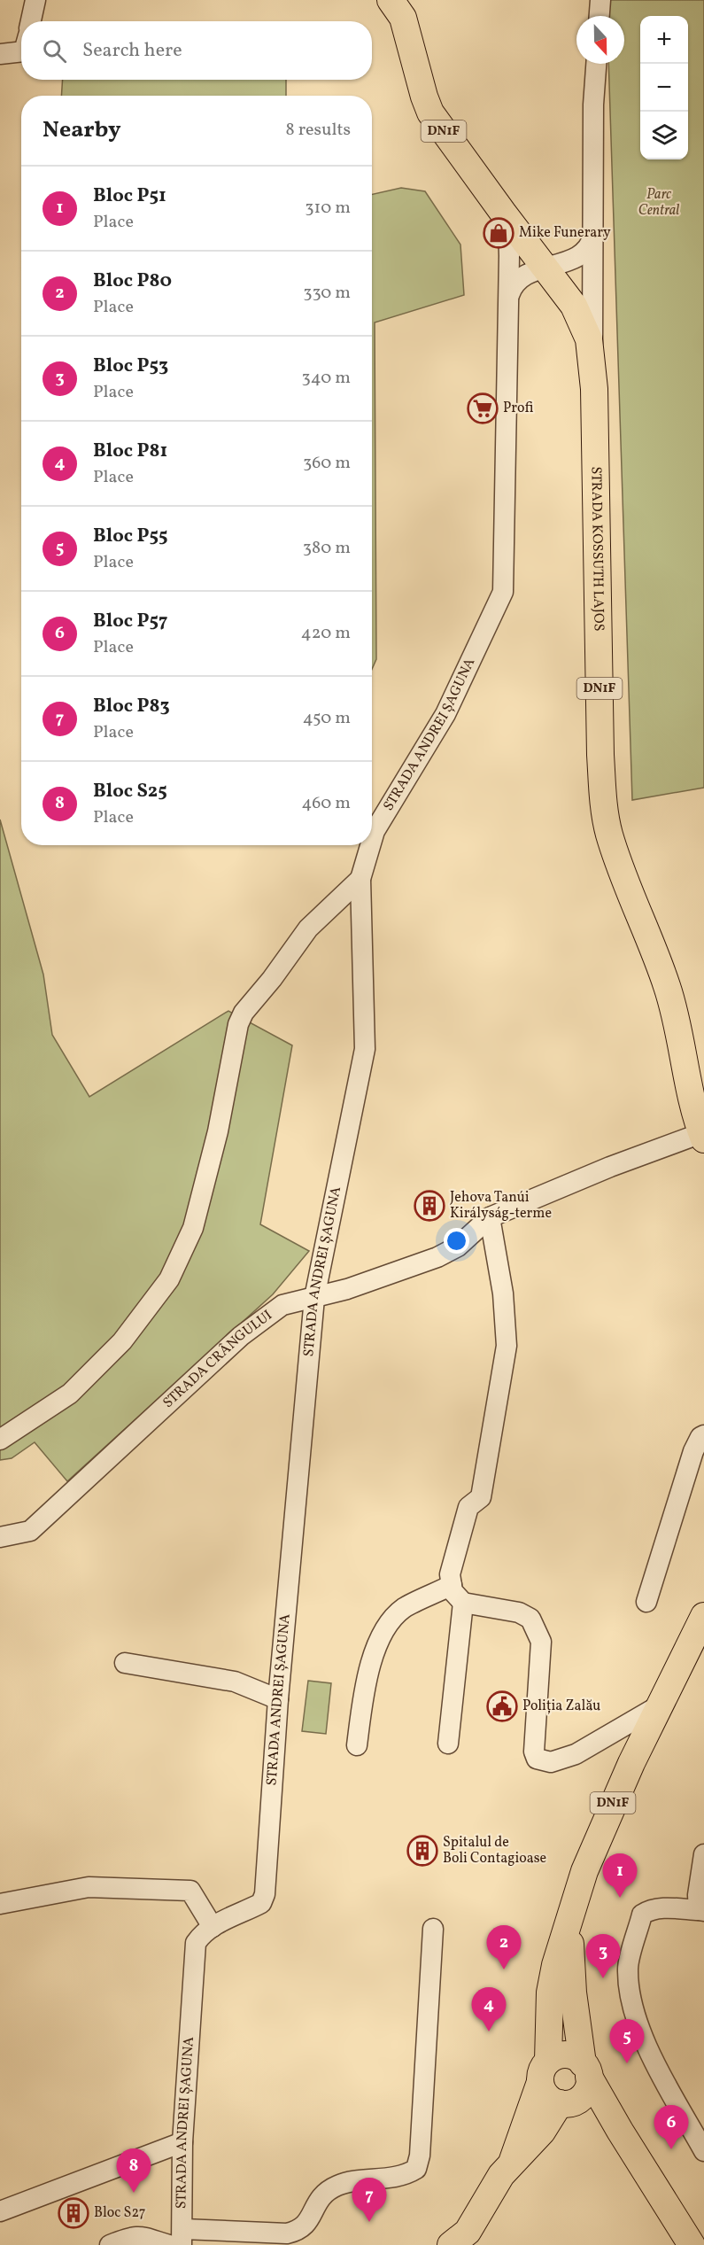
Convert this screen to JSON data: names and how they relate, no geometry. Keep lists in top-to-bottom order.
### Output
{
  "streets": {
    "main road": ["DN1F", "STRADA KOSSUTH LAJOS"],
    "street": ["STRADA ANDREI ȘAGUNA", "STRADA CRÂNGULUI"]
  },
  "crossings": [
    ["STRADA KOSSUTH LAJOS", "STRADA ANDREI ȘAGUNA"],
    ["STRADA KOSSUTH LAJOS", "STRADA CRÂNGULUI"],
    ["STRADA ANDREI ȘAGUNA", "STRADA CRÂNGULUI"]
  ],
  "parks": ["Parc Central"],
  "places": {
    "shop": ["Mike Funerary"],
    "supermarket": ["Profi"],
    "building": ["Jehova Tanúi Királyság-terme", "Spitalul de Boli Contagioase", "Bloc S27"],
    "public building": ["Poliția Zalău"]
  },
  "north": "bottom",
  "page": {
    "map_buttons": ["+", "−"],
    "search": "Search here",
    "heading": ["Nearby", "8 results"],
    "list": [
      {
        "mark": "1",
        "name": "Bloc P51",
        "note": "Place",
        "value": "310 m"
      },
      {
        "mark": "2",
        "name": "Bloc P80",
        "note": "Place",
        "value": "330 m"
      },
      {
        "mark": "3",
        "name": "Bloc P53",
        "note": "Place",
        "value": "340 m"
      },
      {
        "mark": "4",
        "name": "Bloc P81",
        "note": "Place",
        "value": "360 m"
      },
      {
        "mark": "5",
        "name": "Bloc P55",
        "note": "Place",
        "value": "380 m"
      },
      {
        "mark": "6",
        "name": "Bloc P57",
        "note": "Place",
        "value": "420 m"
      },
      {
        "mark": "7",
        "name": "Bloc P83",
        "note": "Place",
        "value": "450 m"
      },
      {
        "mark": "8",
        "name": "Bloc S25",
        "note": "Place",
        "value": "460 m"
      }
    ],
    "pins": [
      "1",
      "2",
      "3",
      "4",
      "5",
      "6",
      "8",
      "7"
    ]
  }
}
